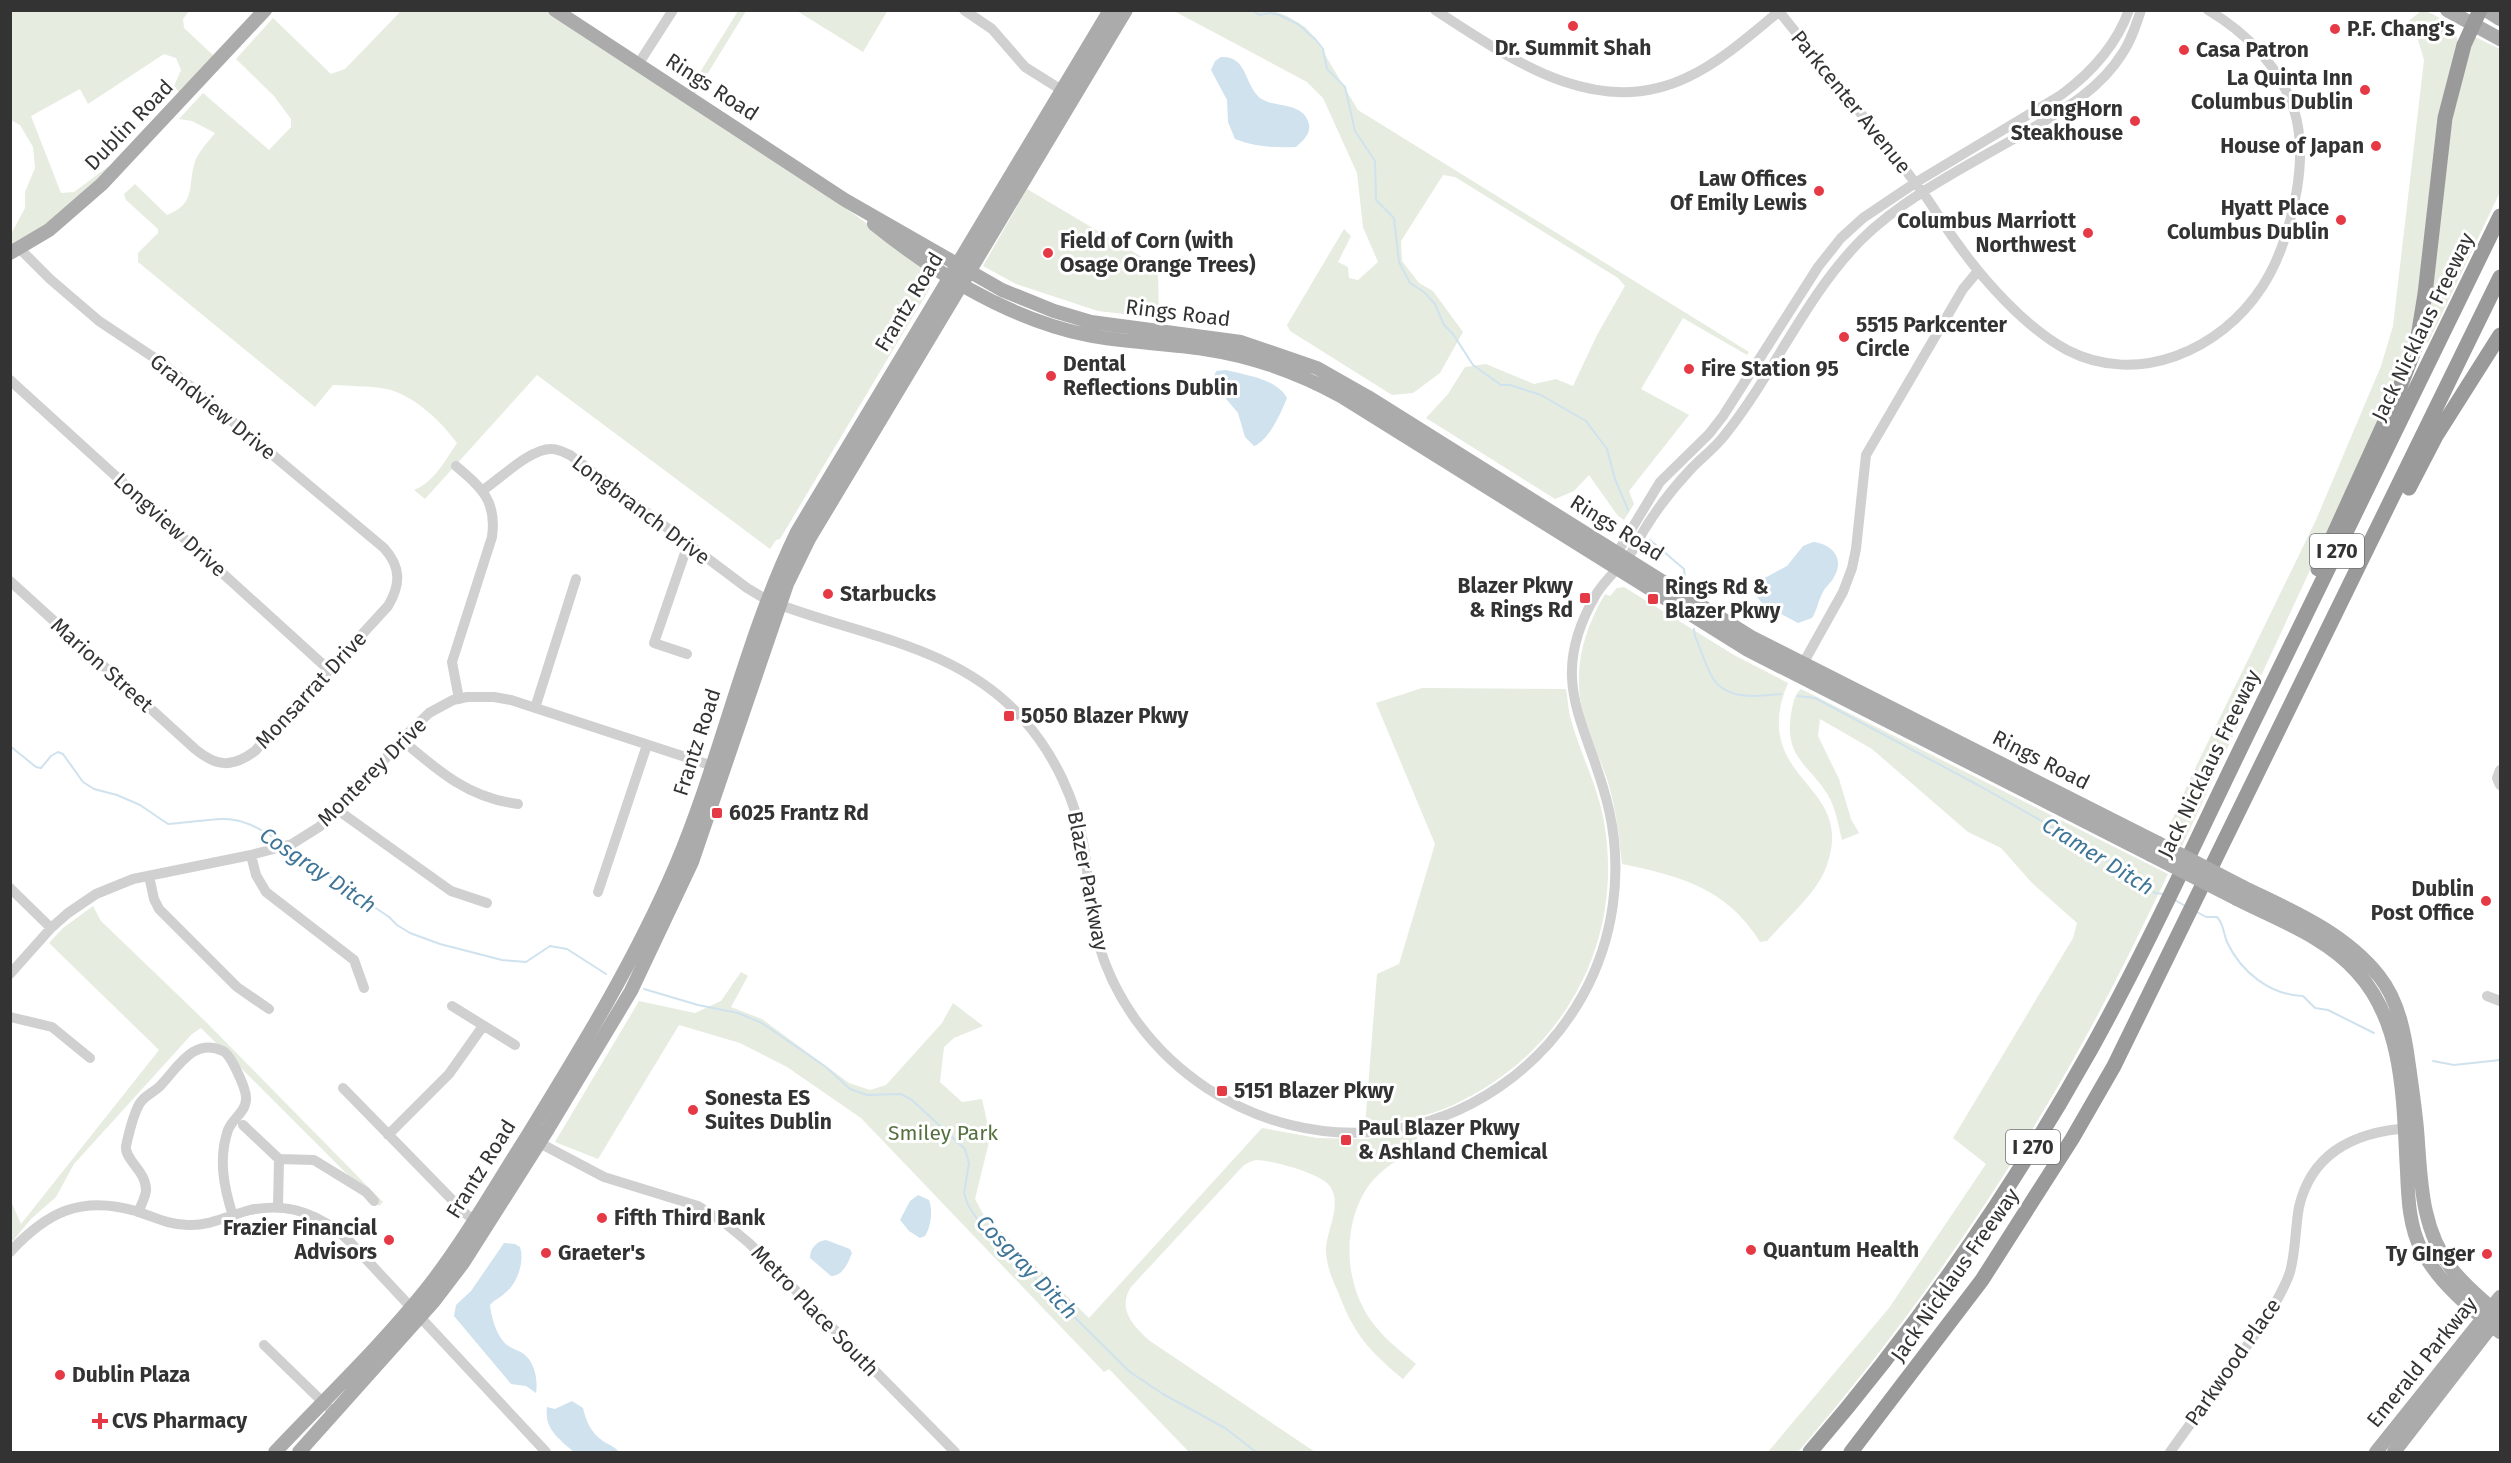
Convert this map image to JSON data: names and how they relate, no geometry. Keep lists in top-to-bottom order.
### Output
{
  "streets": {
    "highway": ["Jack Nicklaus Freeway", "I 270"],
    "main road": [
      "Rings Road",
      "Dublin Road",
      "Frantz Road",
      "Emerald Parkway"
    ],
    "street": [
      "Parkcenter Avenue",
      "Grandview Drive",
      "Longbranch Drive",
      "Longview Drive",
      "Marion Street",
      "Monsarrat Drive",
      "Monterey Drive",
      "Blazer Parkway",
      "Metro Place South",
      "Parkwood Place"
    ]
  },
  "crossings": [
    ["Rings Road", "Frantz Road"],
    ["Rings Road", "Blazer Parkway"],
    ["Rings Road", "Parkwood Place"],
    ["Rings Road", "Emerald Parkway"],
    ["Parkcenter Avenue", "Blazer Parkway"],
    ["Dublin Road", "Grandview Drive"],
    ["Frantz Road", "Longbranch Drive"],
    ["Frantz Road", "Monterey Drive"],
    ["Frantz Road", "Blazer Parkway"],
    ["Frantz Road", "Metro Place South"],
    ["Grandview Drive", "Monsarrat Drive"],
    ["Longbranch Drive", "Blazer Parkway"],
    ["Longview Drive", "Monsarrat Drive"],
    ["Marion Street", "Monsarrat Drive"]
  ],
  "water": ["Cramer Ditch", "Cosgray Ditch"],
  "parks": ["Smiley Park"],
  "places": {
    "other": [
      "Dr. Summit Shah",
      "P.F. Chang's",
      "Casa Patron",
      "La Quinta Inn Columbus Dublin",
      "LongHorn Steakhouse",
      "House of Japan",
      "Law Offices Of Emily Lewis",
      "Hyatt Place Columbus Dublin",
      "Columbus Marriott Northwest",
      "Field of Corn (with Osage Orange Trees)",
      "5515 Parkcenter Circle",
      "Fire Station 95",
      "Dental Reflections Dublin",
      "Starbucks",
      "Dublin Post Office",
      "Sonesta ES Suites Dublin",
      "Fifth Third Bank",
      "Frazier Financial Advisors",
      "Quantum Health",
      "Graeter's",
      "Ty GInger",
      "Dublin Plaza"
    ],
    "transit": [
      "Blazer Pkwy & Rings Rd",
      "Rings Rd & Blazer Pkwy",
      "5050 Blazer Pkwy",
      "6025 Frantz Rd",
      "5151 Blazer Pkwy",
      "Paul Blazer Pkwy & Ashland Chemical"
    ],
    "health": ["CVS Pharmacy"]
  }
}
